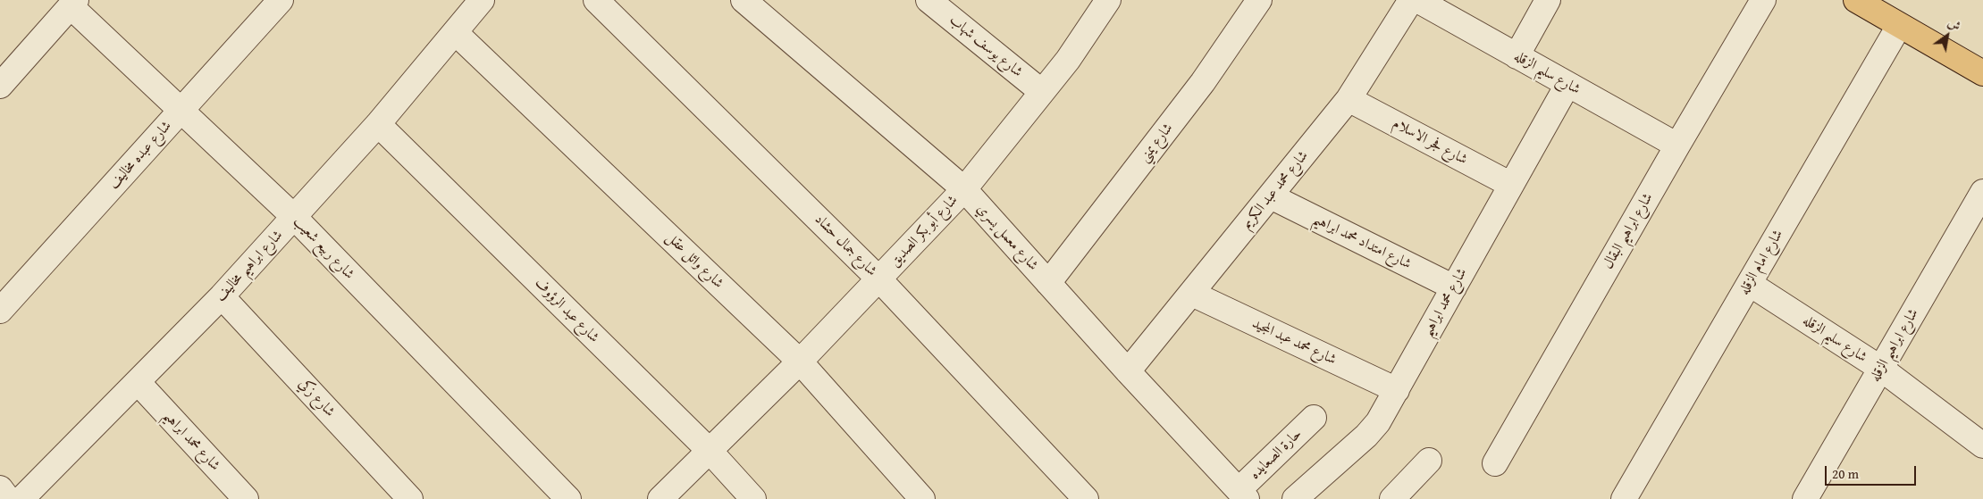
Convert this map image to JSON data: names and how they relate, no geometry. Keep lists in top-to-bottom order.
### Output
{
  "streets": {
    "street": [
      "شارع يوسف شهاب",
      "شارع سليم الزقله",
      "شارع فجر الاسلام",
      "شارع يمني",
      "شارع عبده مخاليف",
      "شارع محمد عبد الكريم",
      "شارع أبو بكر الصديق",
      "شارع ابراهيم البقال",
      "شارع معمل يسري",
      "شارع امتداد محمد ابراهيم",
      "شارع جمال حشاد",
      "شارع ربيع شعيب",
      "شارع وائل عقل",
      "شارع امام الزقله",
      "شارع ابراهيم مخاليف",
      "شارع محمد ابراهيم",
      "شارع عبد الرؤوف",
      "شارع محمد عبد المجيد",
      "شارع ابراهيم الزقله",
      "شارع زكي",
      "حارة الصعايده"
    ]
  },
  "crossings": [
    ["شارع يوسف شهاب", "شارع أبو بكر الصديق"],
    ["شارع سليم الزقله", "شارع ابراهيم البقال"],
    ["شارع سليم الزقله", "شارع امام الزقله"],
    ["شارع سليم الزقله", "شارع محمد ابراهيم"],
    ["شارع سليم الزقله", "شارع ابراهيم الزقله"],
    ["شارع فجر الاسلام", "شارع محمد عبد الكريم"],
    ["شارع فجر الاسلام", "شارع محمد ابراهيم"],
    ["شارع يمني", "شارع معمل يسري"],
    ["شارع عبده مخاليف", "شارع ربيع شعيب"],
    ["شارع محمد عبد الكريم", "شارع معمل يسري"],
    ["شارع محمد عبد الكريم", "شارع امتداد محمد ابراهيم"],
    ["شارع محمد عبد الكريم", "شارع محمد عبد المجيد"],
    ["شارع أبو بكر الصديق", "شارع معمل يسري"],
    ["شارع أبو بكر الصديق", "شارع جمال حشاد"],
    ["شارع أبو بكر الصديق", "شارع وائل عقل"],
    ["شارع أبو بكر الصديق", "شارع عبد الرؤوف"],
    ["شارع معمل يسري", "حارة الصعايده"],
    ["شارع امتداد محمد ابراهيم", "شارع محمد ابراهيم"],
    ["شارع ربيع شعيب", "شارع ابراهيم مخاليف"],
    ["شارع وائل عقل", "شارع ابراهيم مخاليف"],
    ["شارع ابراهيم مخاليف", "شارع محمد ابراهيم"],
    ["شارع ابراهيم مخاليف", "شارع عبد الرؤوف"],
    ["شارع ابراهيم مخاليف", "شارع زكي"],
    ["شارع محمد ابراهيم", "شارع محمد عبد المجيد"]
  ],
  "scale_bar": "20 m",
  "north": "top right"
}
